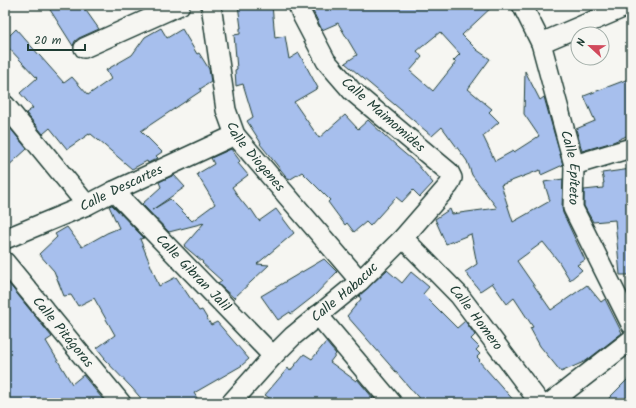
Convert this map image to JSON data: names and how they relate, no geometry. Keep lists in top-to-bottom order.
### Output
{
  "streets": {
    "street": [
      "Calle Maimomides",
      "Calle Diogenes",
      "Calle Epíteto",
      "Calle Descartes",
      "Calle Gibran Jalil",
      "Calle Habacuc",
      "Calle Homero",
      "Calle Pitágoras"
    ]
  },
  "crossings": [
    ["Calle Maimomides", "Calle Habacuc"],
    ["Calle Diogenes", "Calle Descartes"],
    ["Calle Diogenes", "Calle Habacuc"],
    ["Calle Descartes", "Calle Gibran Jalil"],
    ["Calle Gibran Jalil", "Calle Habacuc"],
    ["Calle Habacuc", "Calle Homero"]
  ],
  "scale_bar": "20 m",
  "north": "left"
}
